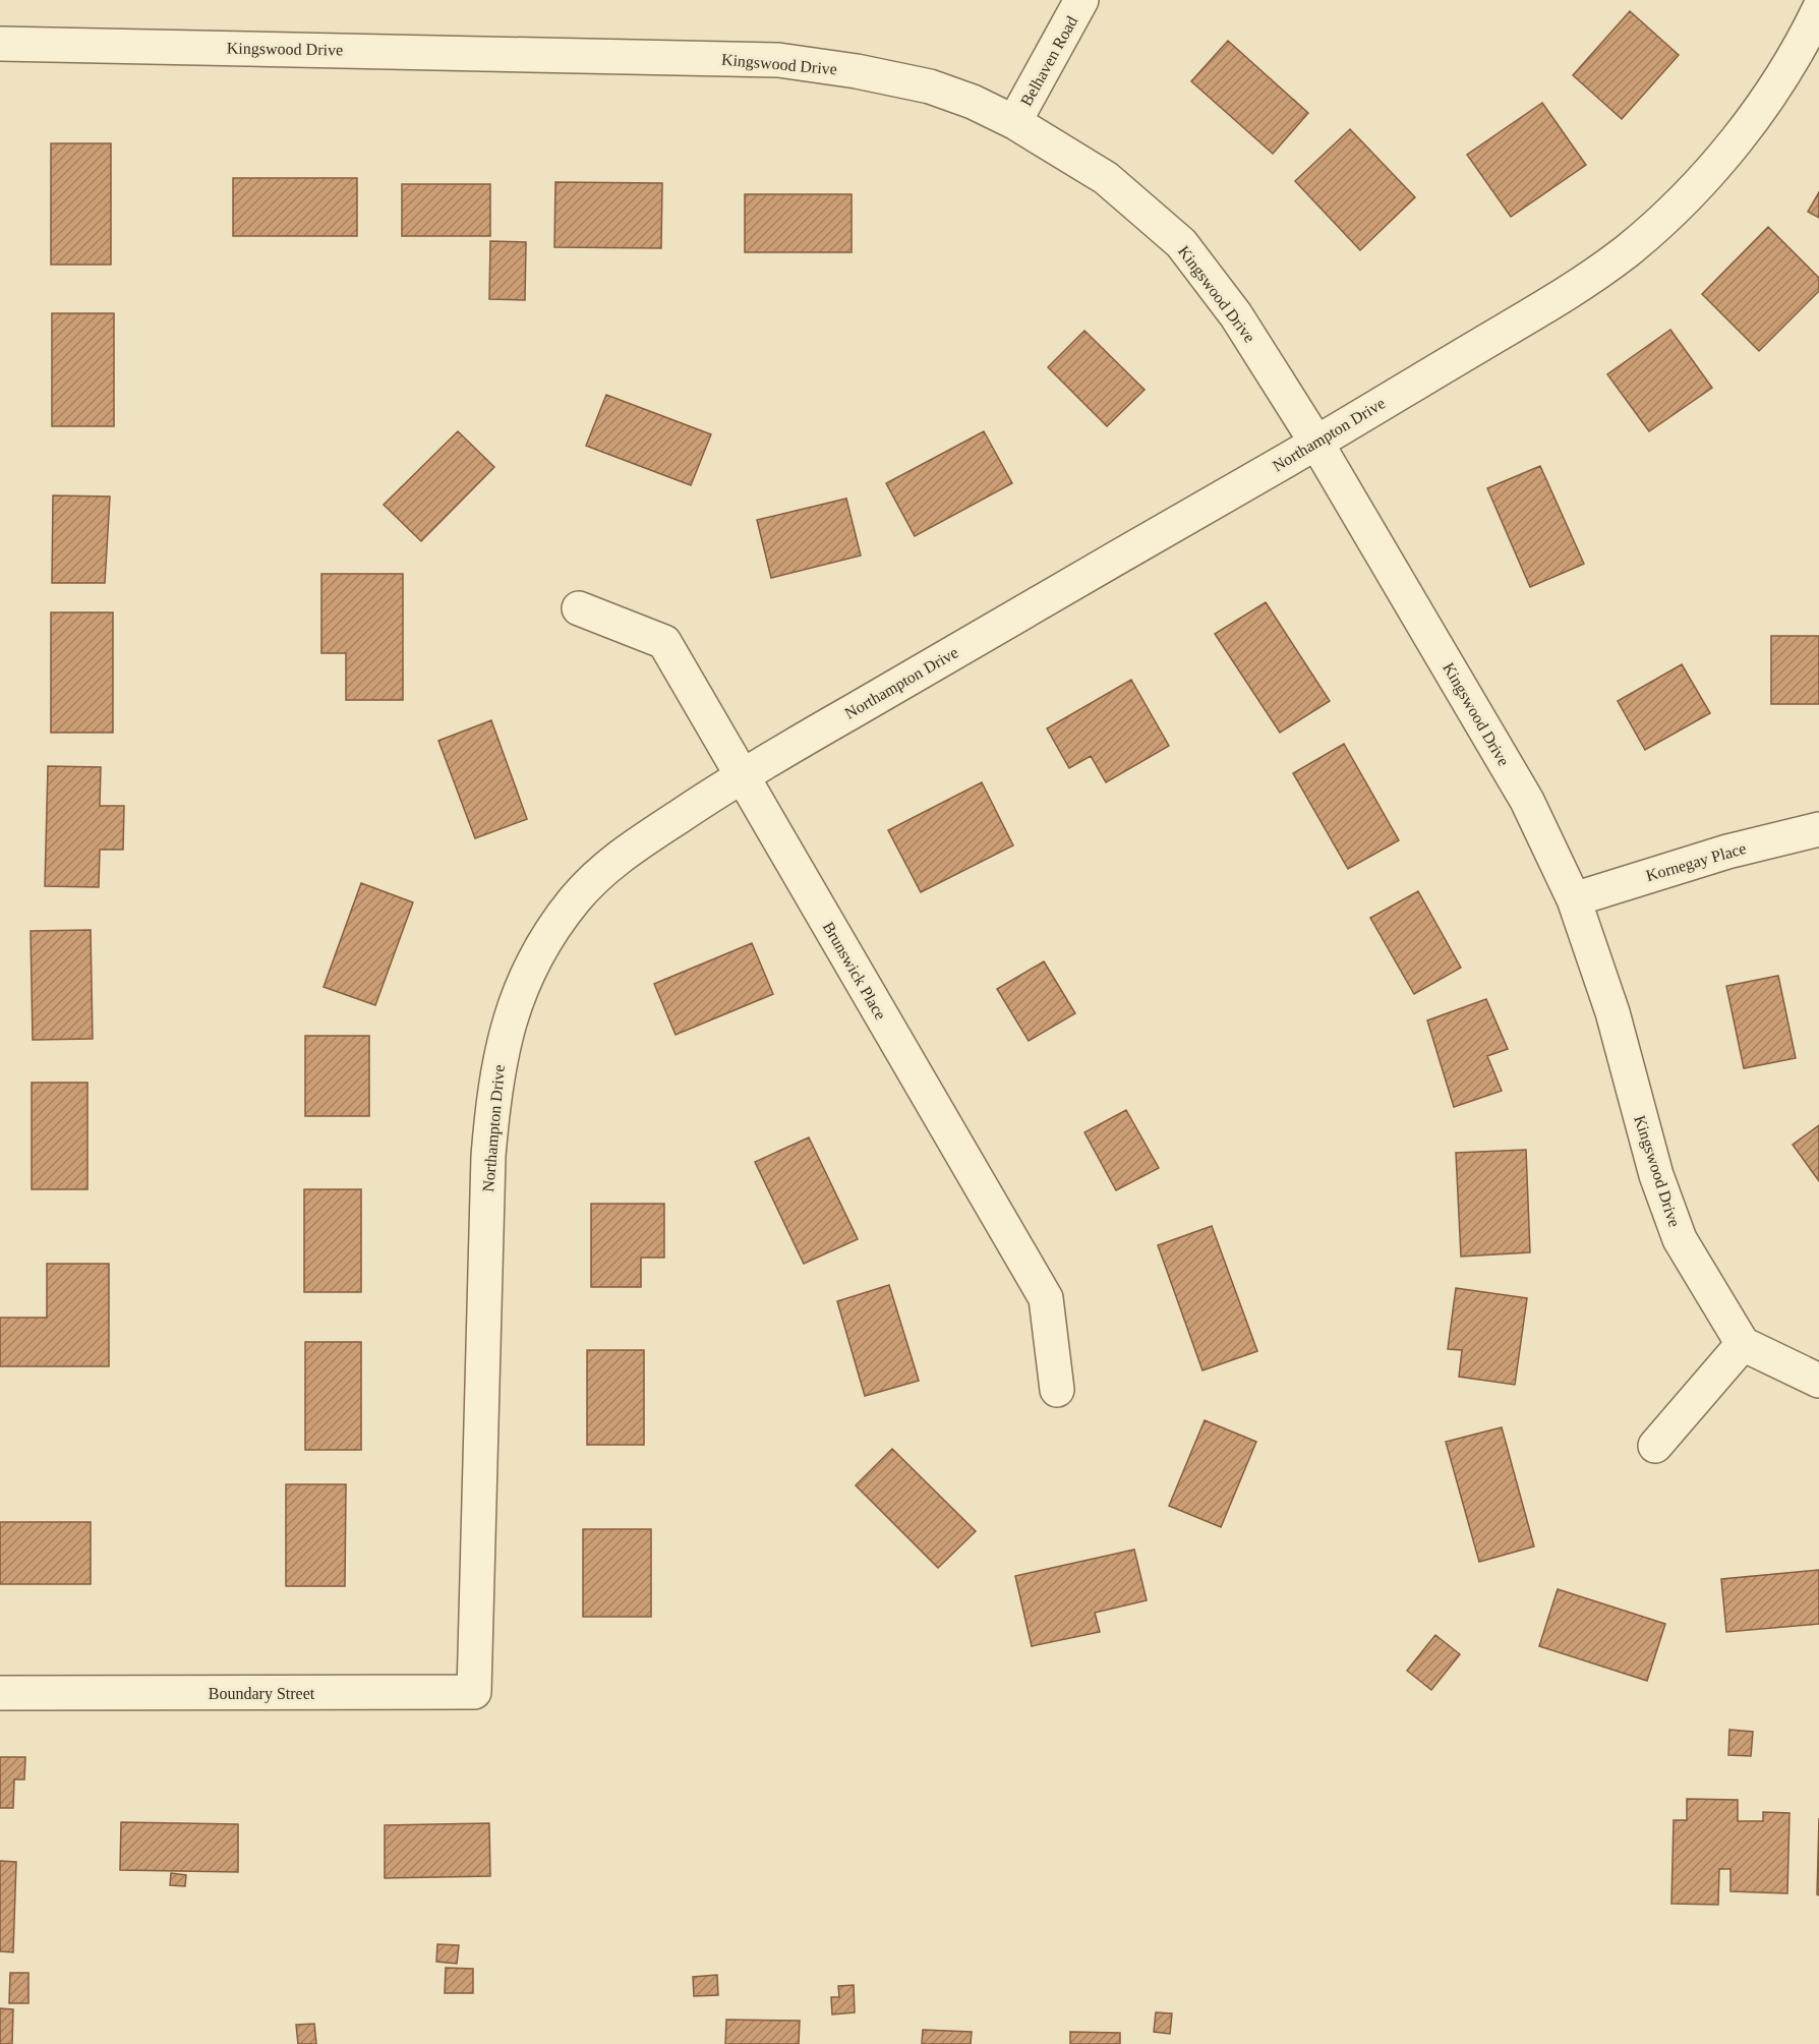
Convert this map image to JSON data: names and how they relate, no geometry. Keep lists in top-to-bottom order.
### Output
{
  "streets": {
    "street": [
      "Kingswood Drive",
      "Belhaven Road",
      "Northampton Drive",
      "Kornegay Place",
      "Brunswick Place",
      "Boundary Street"
    ]
  },
  "crossings": [
    ["Kingswood Drive", "Belhaven Road"],
    ["Kingswood Drive", "Northampton Drive"],
    ["Kingswood Drive", "Kornegay Place"],
    ["Northampton Drive", "Brunswick Place"],
    ["Northampton Drive", "Boundary Street"]
  ]
}
